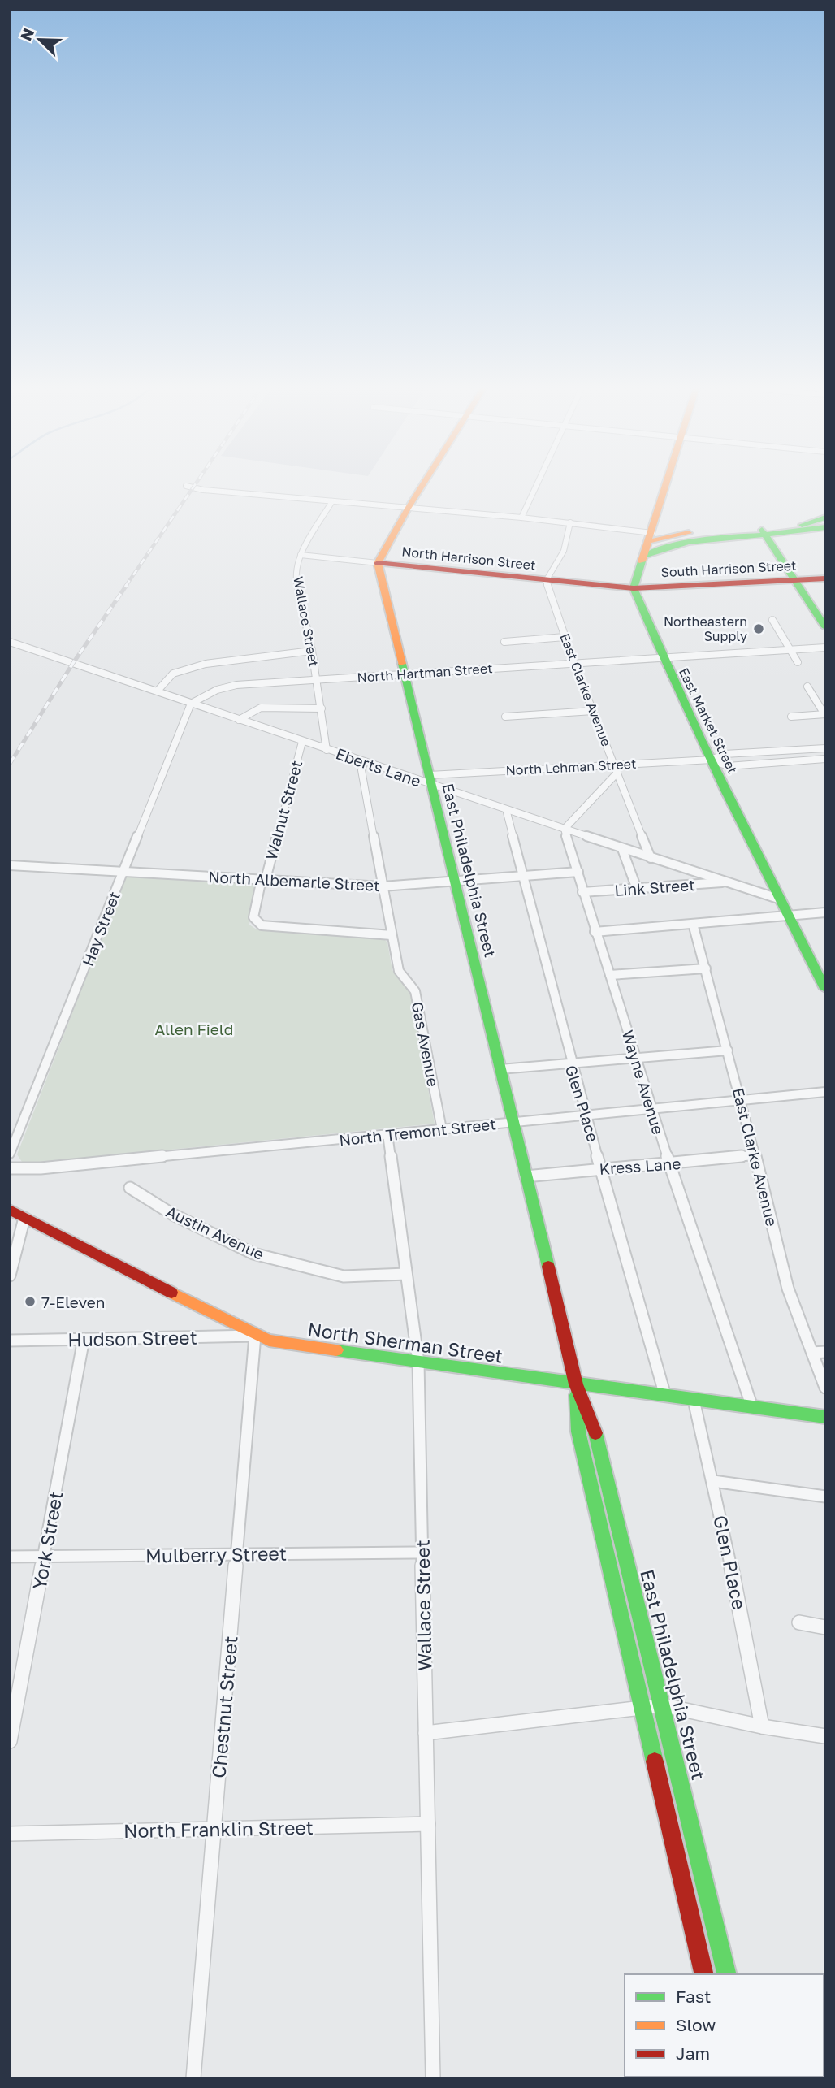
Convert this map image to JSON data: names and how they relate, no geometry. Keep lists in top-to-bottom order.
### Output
{
  "streets": {
    "main road": [
      "North Harrison Street",
      "South Harrison Street",
      "East Market Street",
      "East Philadelphia Street",
      "North Sherman Street"
    ],
    "street": [
      "Wallace Street",
      "North Hartman Street",
      "East Clarke Avenue",
      "Eberts Lane",
      "North Lehman Street",
      "Walnut Street",
      "North Albemarle Street",
      "Link Street",
      "Hay Street",
      "Gas Avenue",
      "Wayne Avenue",
      "Glen Place",
      "North Tremont Street",
      "Kress Lane",
      "Austin Avenue",
      "Hudson Street",
      "York Street",
      "Mulberry Street",
      "Chestnut Street",
      "North Franklin Street"
    ]
  },
  "crossings": [
    ["North Harrison Street", "South Harrison Street"],
    ["North Harrison Street", "Wallace Street"],
    ["North Harrison Street", "East Clarke Avenue"],
    ["North Harrison Street", "East Market Street"],
    ["North Harrison Street", "East Philadelphia Street"],
    ["South Harrison Street", "East Market Street"],
    ["Wallace Street", "North Hartman Street"],
    ["Wallace Street", "Eberts Lane"],
    ["Wallace Street", "North Tremont Street"],
    ["Wallace Street", "Austin Avenue"],
    ["Wallace Street", "North Sherman Street"],
    ["Wallace Street", "Mulberry Street"],
    ["Wallace Street", "North Franklin Street"],
    ["North Hartman Street", "East Clarke Avenue"],
    ["North Hartman Street", "East Market Street"],
    ["North Hartman Street", "Eberts Lane"],
    ["North Hartman Street", "East Philadelphia Street"],
    ["North Hartman Street", "Hay Street"],
    ["East Clarke Avenue", "Eberts Lane"],
    ["East Clarke Avenue", "North Lehman Street"],
    ["East Clarke Avenue", "North Tremont Street"],
    ["East Clarke Avenue", "Kress Lane"],
    ["East Market Street", "Eberts Lane"],
    ["East Market Street", "North Lehman Street"],
    ["Eberts Lane", "North Lehman Street"],
    ["Eberts Lane", "Walnut Street"],
    ["Eberts Lane", "East Philadelphia Street"],
    ["Eberts Lane", "Link Street"],
    ["Eberts Lane", "Hay Street"],
    ["Eberts Lane", "Gas Avenue"],
    ["Eberts Lane", "Wayne Avenue"],
    ["Eberts Lane", "Glen Place"],
    ["North Lehman Street", "East Philadelphia Street"],
    ["Walnut Street", "North Albemarle Street"],
    ["Walnut Street", "Gas Avenue"],
    ["East Philadelphia Street", "North Albemarle Street"],
    ["East Philadelphia Street", "North Tremont Street"],
    ["East Philadelphia Street", "Kress Lane"],
    ["East Philadelphia Street", "North Sherman Street"],
    ["North Albemarle Street", "Hay Street"],
    ["North Albemarle Street", "Gas Avenue"],
    ["North Albemarle Street", "Wayne Avenue"],
    ["North Albemarle Street", "Glen Place"],
    ["Link Street", "Wayne Avenue"],
    ["Gas Avenue", "North Tremont Street"],
    ["Wayne Avenue", "North Tremont Street"],
    ["Wayne Avenue", "Kress Lane"],
    ["Wayne Avenue", "North Sherman Street"],
    ["Glen Place", "North Tremont Street"],
    ["Glen Place", "Kress Lane"],
    ["Glen Place", "North Sherman Street"],
    ["Hudson Street", "North Sherman Street"],
    ["Hudson Street", "York Street"],
    ["Hudson Street", "Chestnut Street"],
    ["North Sherman Street", "Chestnut Street"],
    ["York Street", "Mulberry Street"],
    ["Mulberry Street", "Chestnut Street"],
    ["Chestnut Street", "North Franklin Street"]
  ],
  "parks": ["Allen Field"],
  "places": ["Northeastern Supply", "7-Eleven"],
  "legend": ["Fast", "Slow", "Jam"],
  "north": "top left"
}
